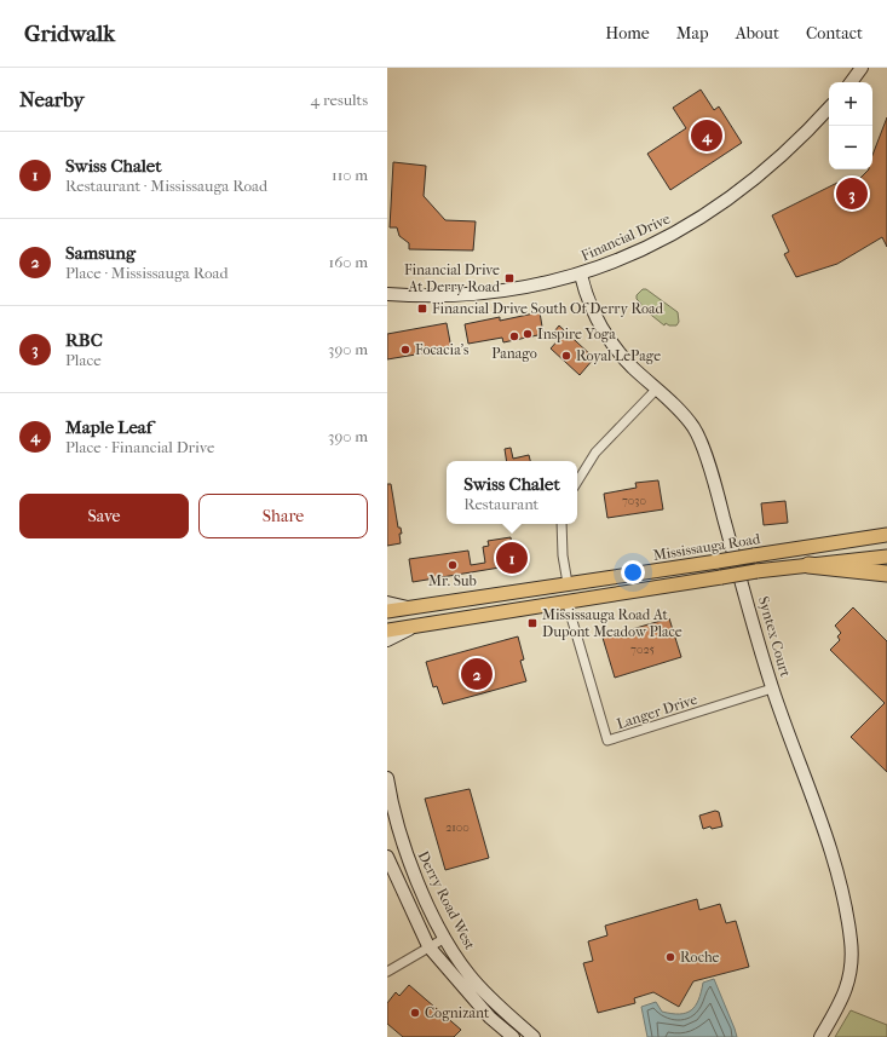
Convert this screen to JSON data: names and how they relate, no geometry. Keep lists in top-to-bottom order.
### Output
{
  "streets": {
    "main road": ["Mississauga Road"],
    "street": [
      "Financial Drive",
      "Syntex Court",
      "Langer Drive",
      "Derry Road West"
    ]
  },
  "crossings": [
    ["Financial Drive", "Syntex Court"],
    ["Syntex Court", "Langer Drive"]
  ],
  "places": {
    "transit": ["Financial Drive At Derry Road", "Financial Drive South Of Derry Road", "Mississauga Road At Dupont Meadow Place"],
    "other": [
      "Inspire Yoga",
      "Panago",
      "Focacia's",
      "Royal LePage",
      "Mr. Sub",
      "Roche",
      "Cognizant"
    ]
  },
  "house_numbers": ["7030", "7025", "2100"],
  "page": {
    "header": "Gridwalk",
    "nav": [
      "Home",
      "Map",
      "About",
      "Contact"
    ],
    "heading": ["Nearby", "4 results"],
    "map_buttons": ["+", "−"],
    "pins": [
      "4",
      "3",
      "1",
      "2"
    ],
    "list": [
      {
        "mark": "1",
        "name": "Swiss Chalet",
        "note": "Restaurant · Mississauga Road",
        "value": "110 m"
      },
      {
        "mark": "2",
        "name": "Samsung",
        "note": "Place · Mississauga Road",
        "value": "160 m"
      },
      {
        "mark": "3",
        "name": "RBC",
        "note": "Place",
        "value": "390 m"
      },
      {
        "mark": "4",
        "name": "Maple Leaf",
        "note": "Place · Financial Drive",
        "value": "390 m"
      }
    ],
    "popup": ["Swiss Chalet", "Restaurant"],
    "buttons": ["Save", "Share"]
  }
}
